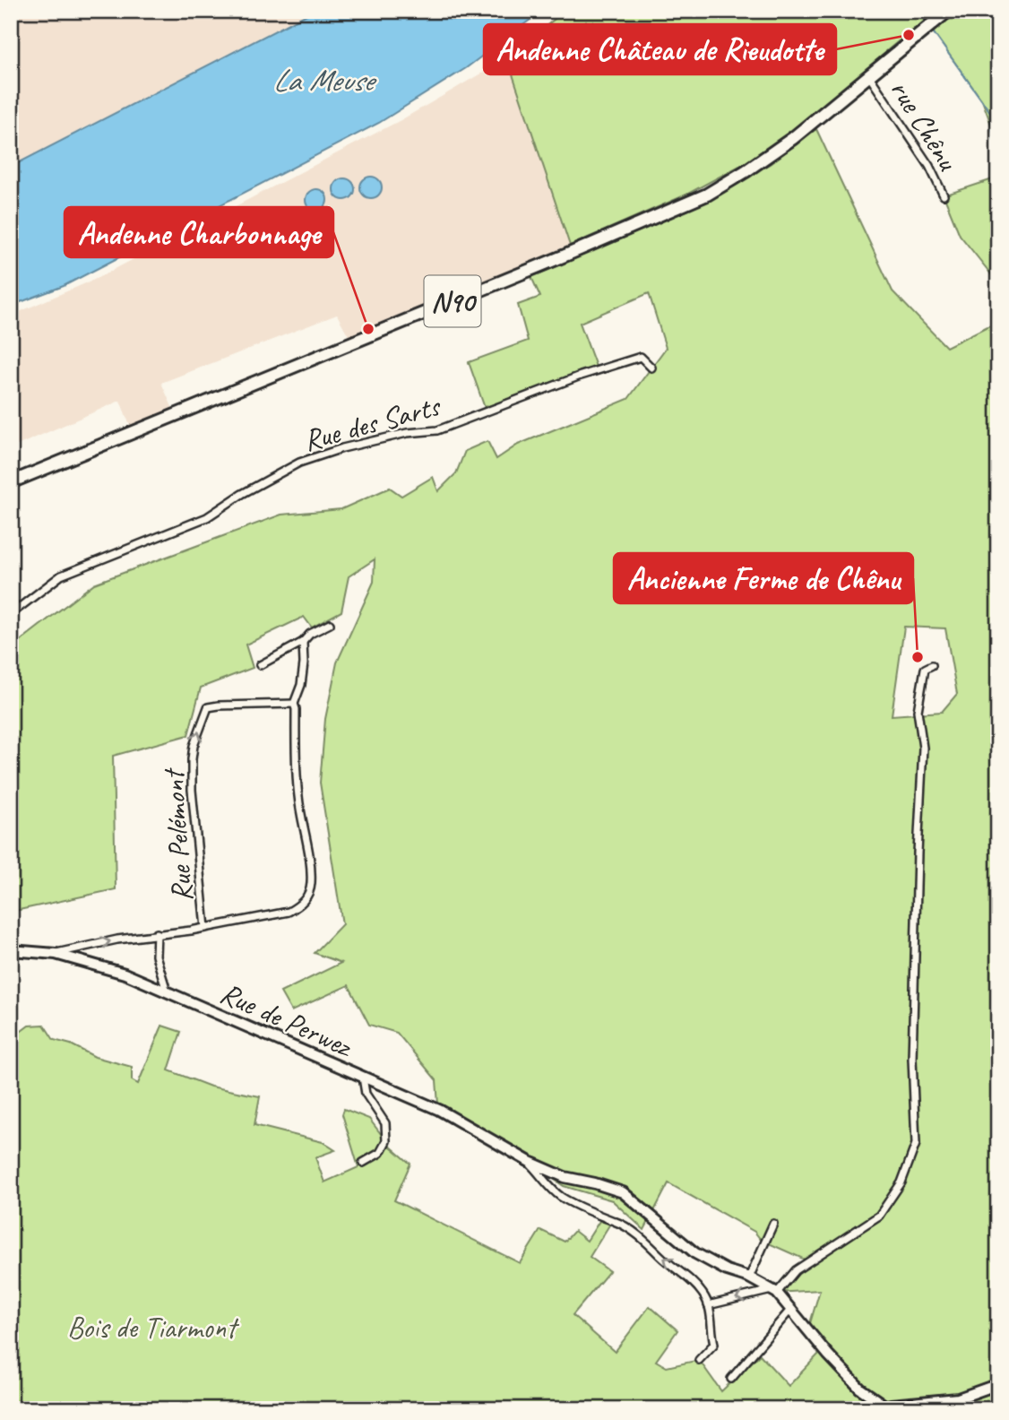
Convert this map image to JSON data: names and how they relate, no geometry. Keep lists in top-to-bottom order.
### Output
{
  "streets": {
    "main road": ["N90"],
    "street": [
      "rue Chênu",
      "Rue des Sarts",
      "Rue Pelémont",
      "Rue de Perwez"
    ]
  },
  "crossings": [
    ["rue Chênu", "N90"],
    ["Rue Pelémont", "Rue de Perwez"]
  ],
  "water": ["La Meuse"],
  "parks": ["Bois de Tiarmont"],
  "places": ["Andenne Château de Rieudotte", "Andenne Charbonnage", "Ancienne Ferme de Chênu"]
}
